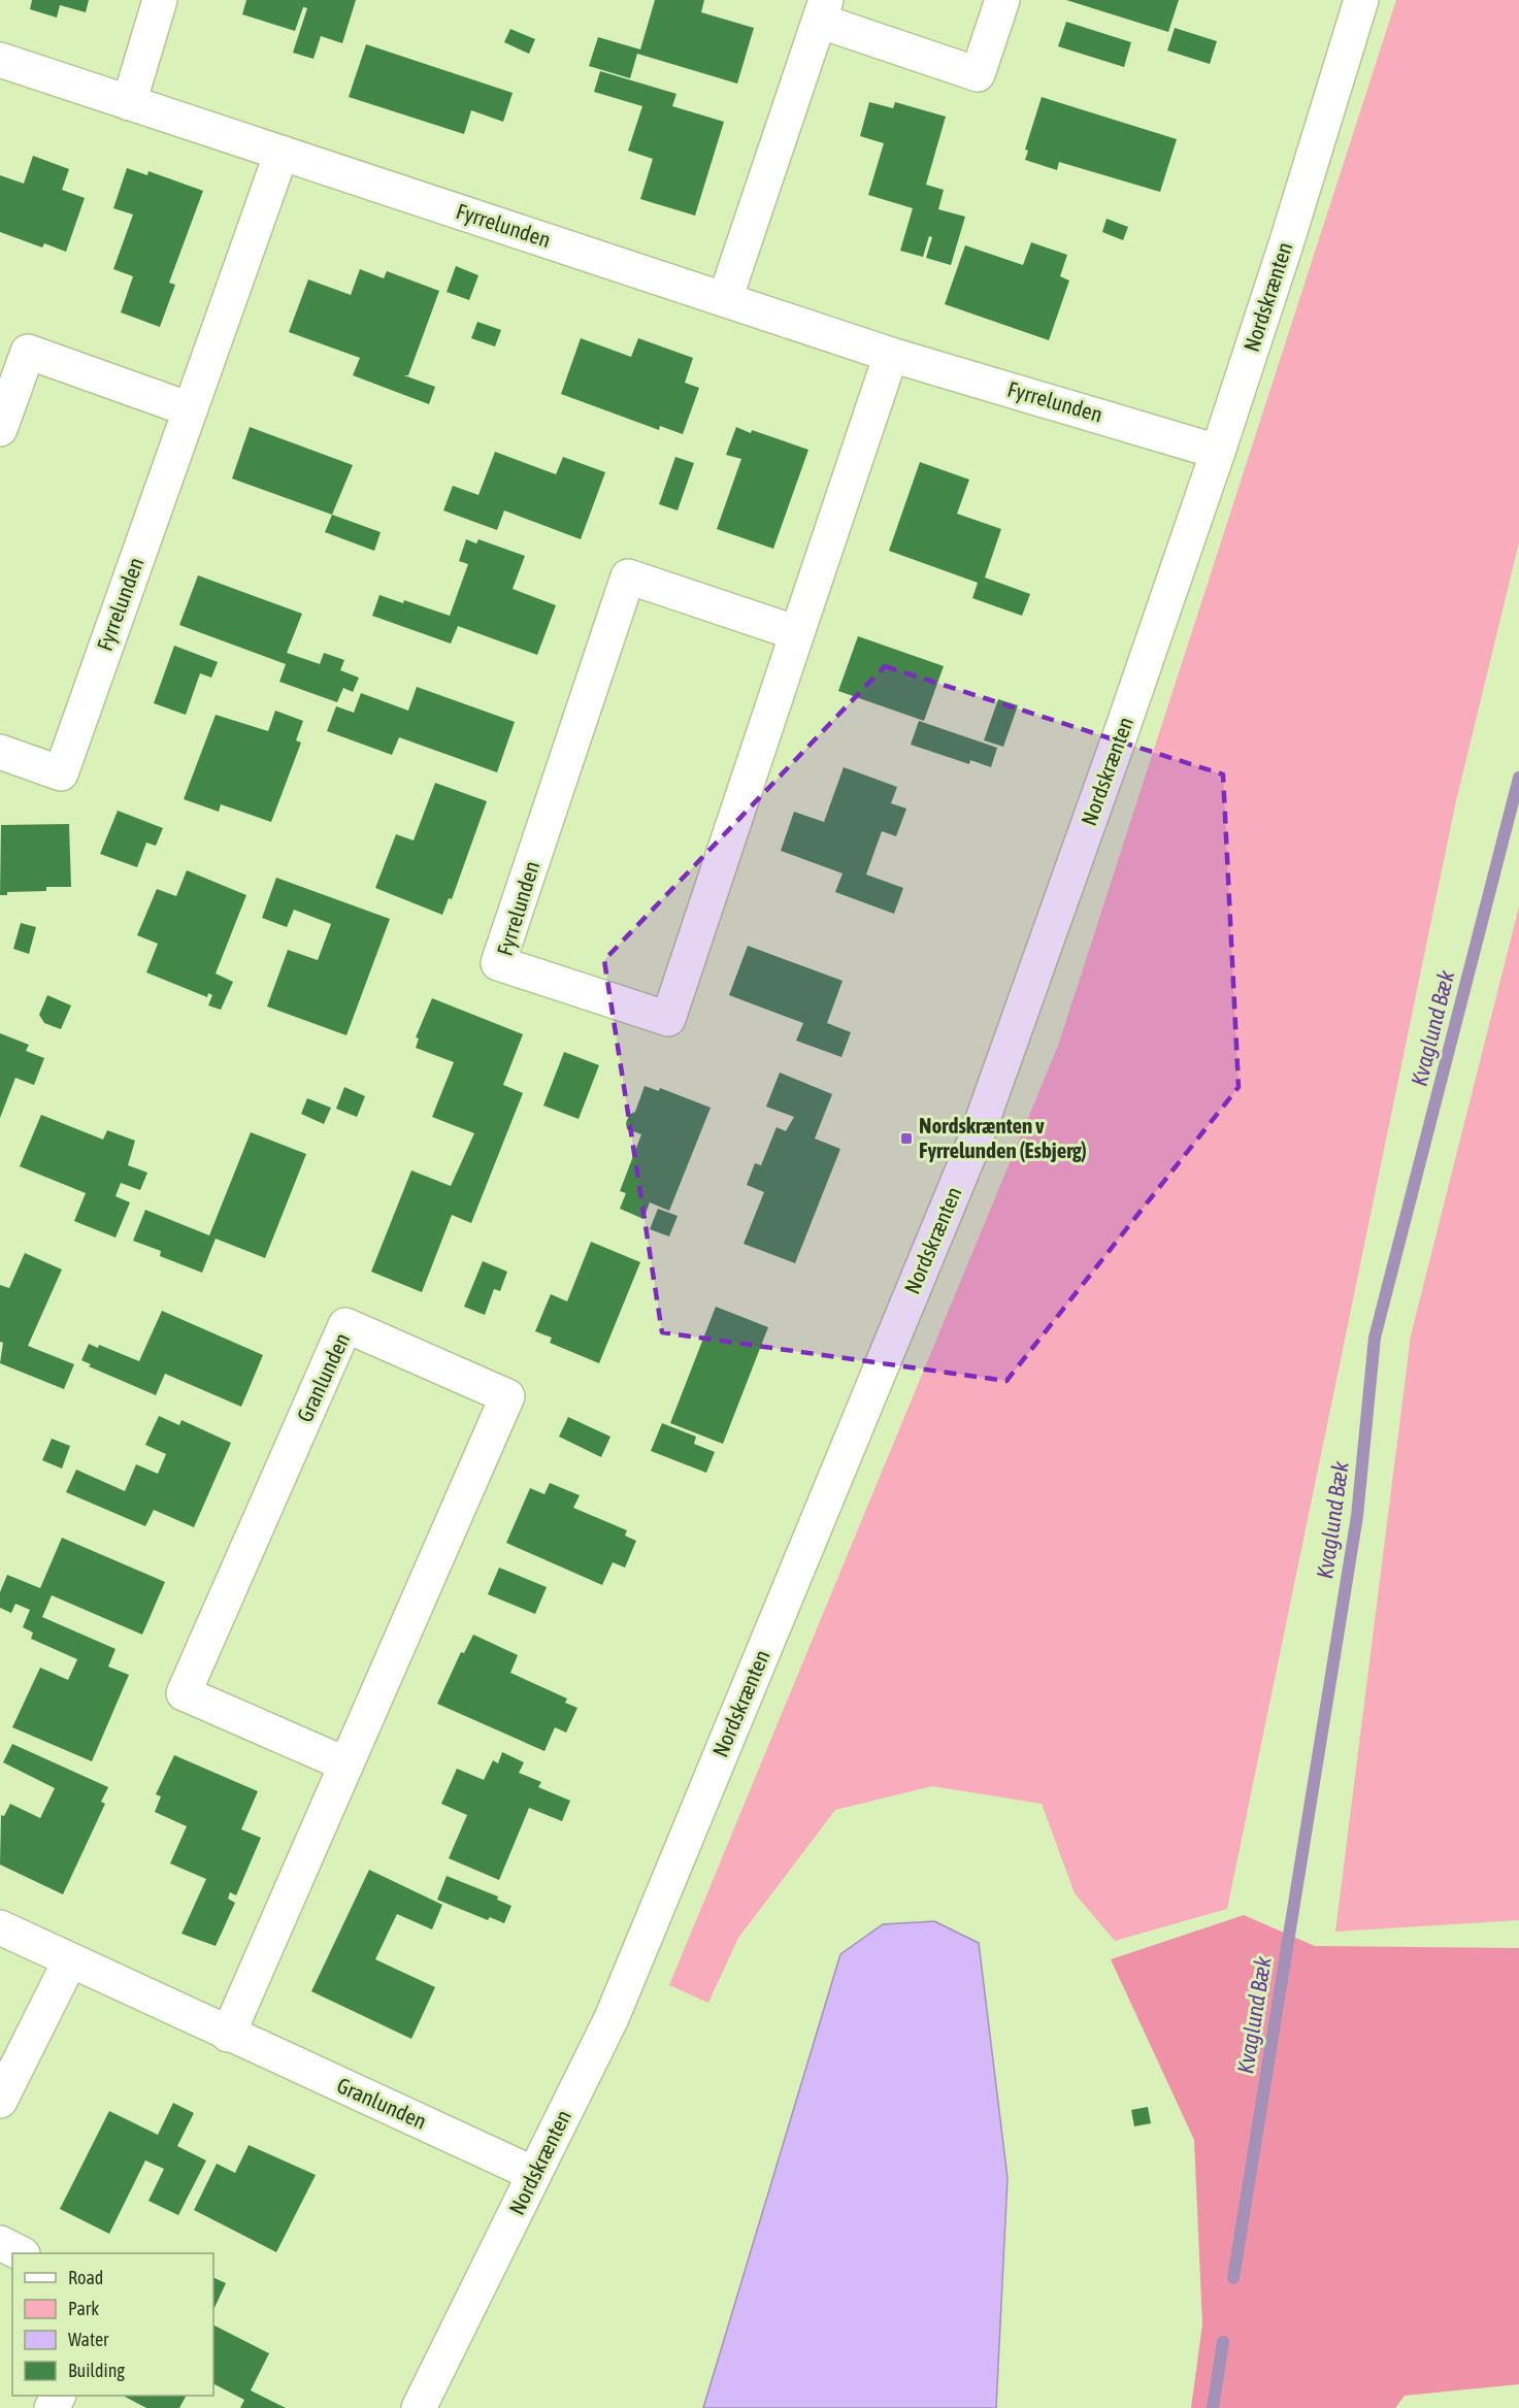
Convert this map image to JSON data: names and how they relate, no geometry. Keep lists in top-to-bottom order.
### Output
{
  "streets": {
    "street": ["Fyrrelunden", "Nordskrænten", "Granlunden"]
  },
  "crossings": [
    ["Fyrrelunden", "Nordskrænten"],
    ["Nordskrænten", "Granlunden"]
  ],
  "water": ["Kvaglund Bæk"],
  "places": {
    "transit": ["Nordskrænten v Fyrrelunden (Esbjerg)"]
  },
  "legend": [
    "Road",
    "Park",
    "Water",
    "Building"
  ]
}
